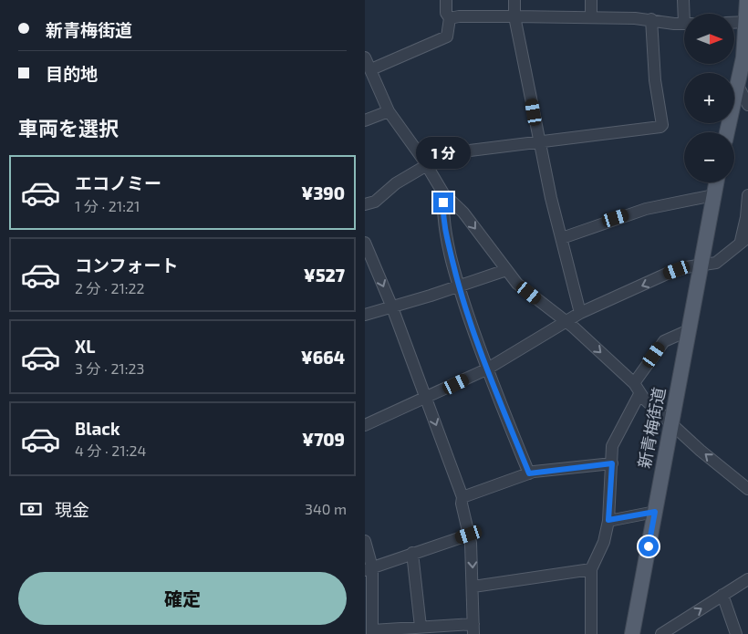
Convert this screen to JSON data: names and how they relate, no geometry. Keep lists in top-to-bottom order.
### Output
{
  "streets": {
    "main road": ["新青梅街道"]
  },
  "north": "right",
  "page": {
    "banner": ["新青梅街道", "目的地"],
    "map_buttons": ["+", "−"],
    "heading": "車両を選択",
    "bubble": "1 分",
    "list": [
      {
        "name": "エコノミー",
        "note": "1 分 · 21:21",
        "value": "¥390"
      },
      {
        "name": "コンフォート",
        "note": "2 分 · 21:22",
        "value": "¥527"
      },
      {
        "name": "XL",
        "note": "3 分 · 21:23",
        "value": "¥664"
      },
      {
        "name": "Black",
        "note": "4 分 · 21:24",
        "value": "¥709"
      }
    ],
    "pay": ["現金", "340 m"],
    "buttons": "確定"
  }
}
